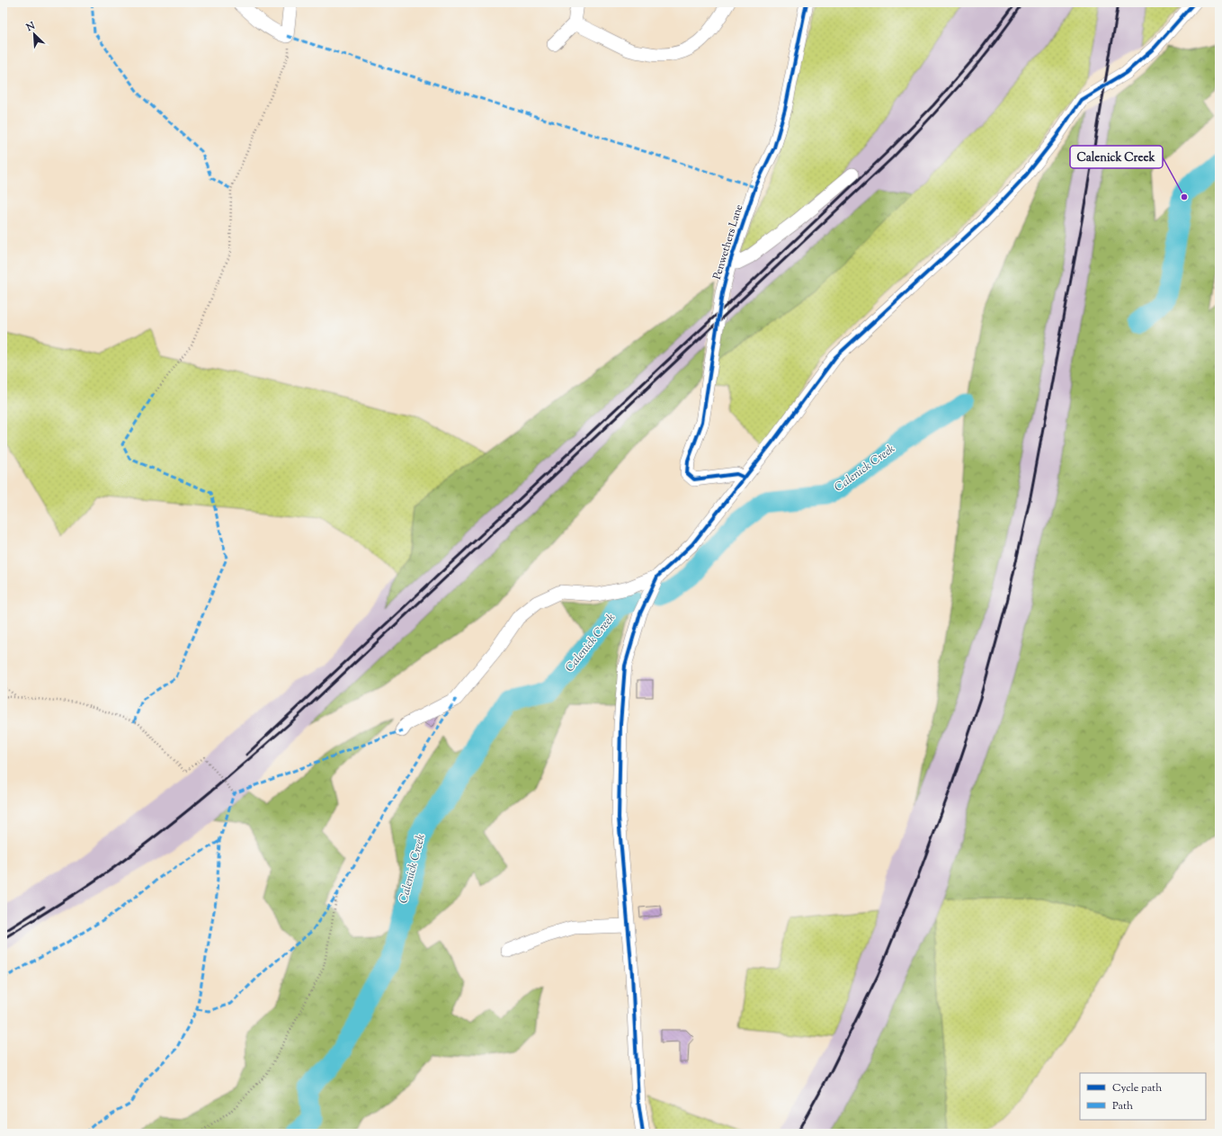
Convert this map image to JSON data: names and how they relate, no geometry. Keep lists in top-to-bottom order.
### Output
{
  "streets": {
    "street": ["Penwethers Lane"]
  },
  "water": ["Calenick Creek"],
  "places": ["Calenick Creek"],
  "legend": ["Cycle path", "Path"],
  "north": "top left"
}
